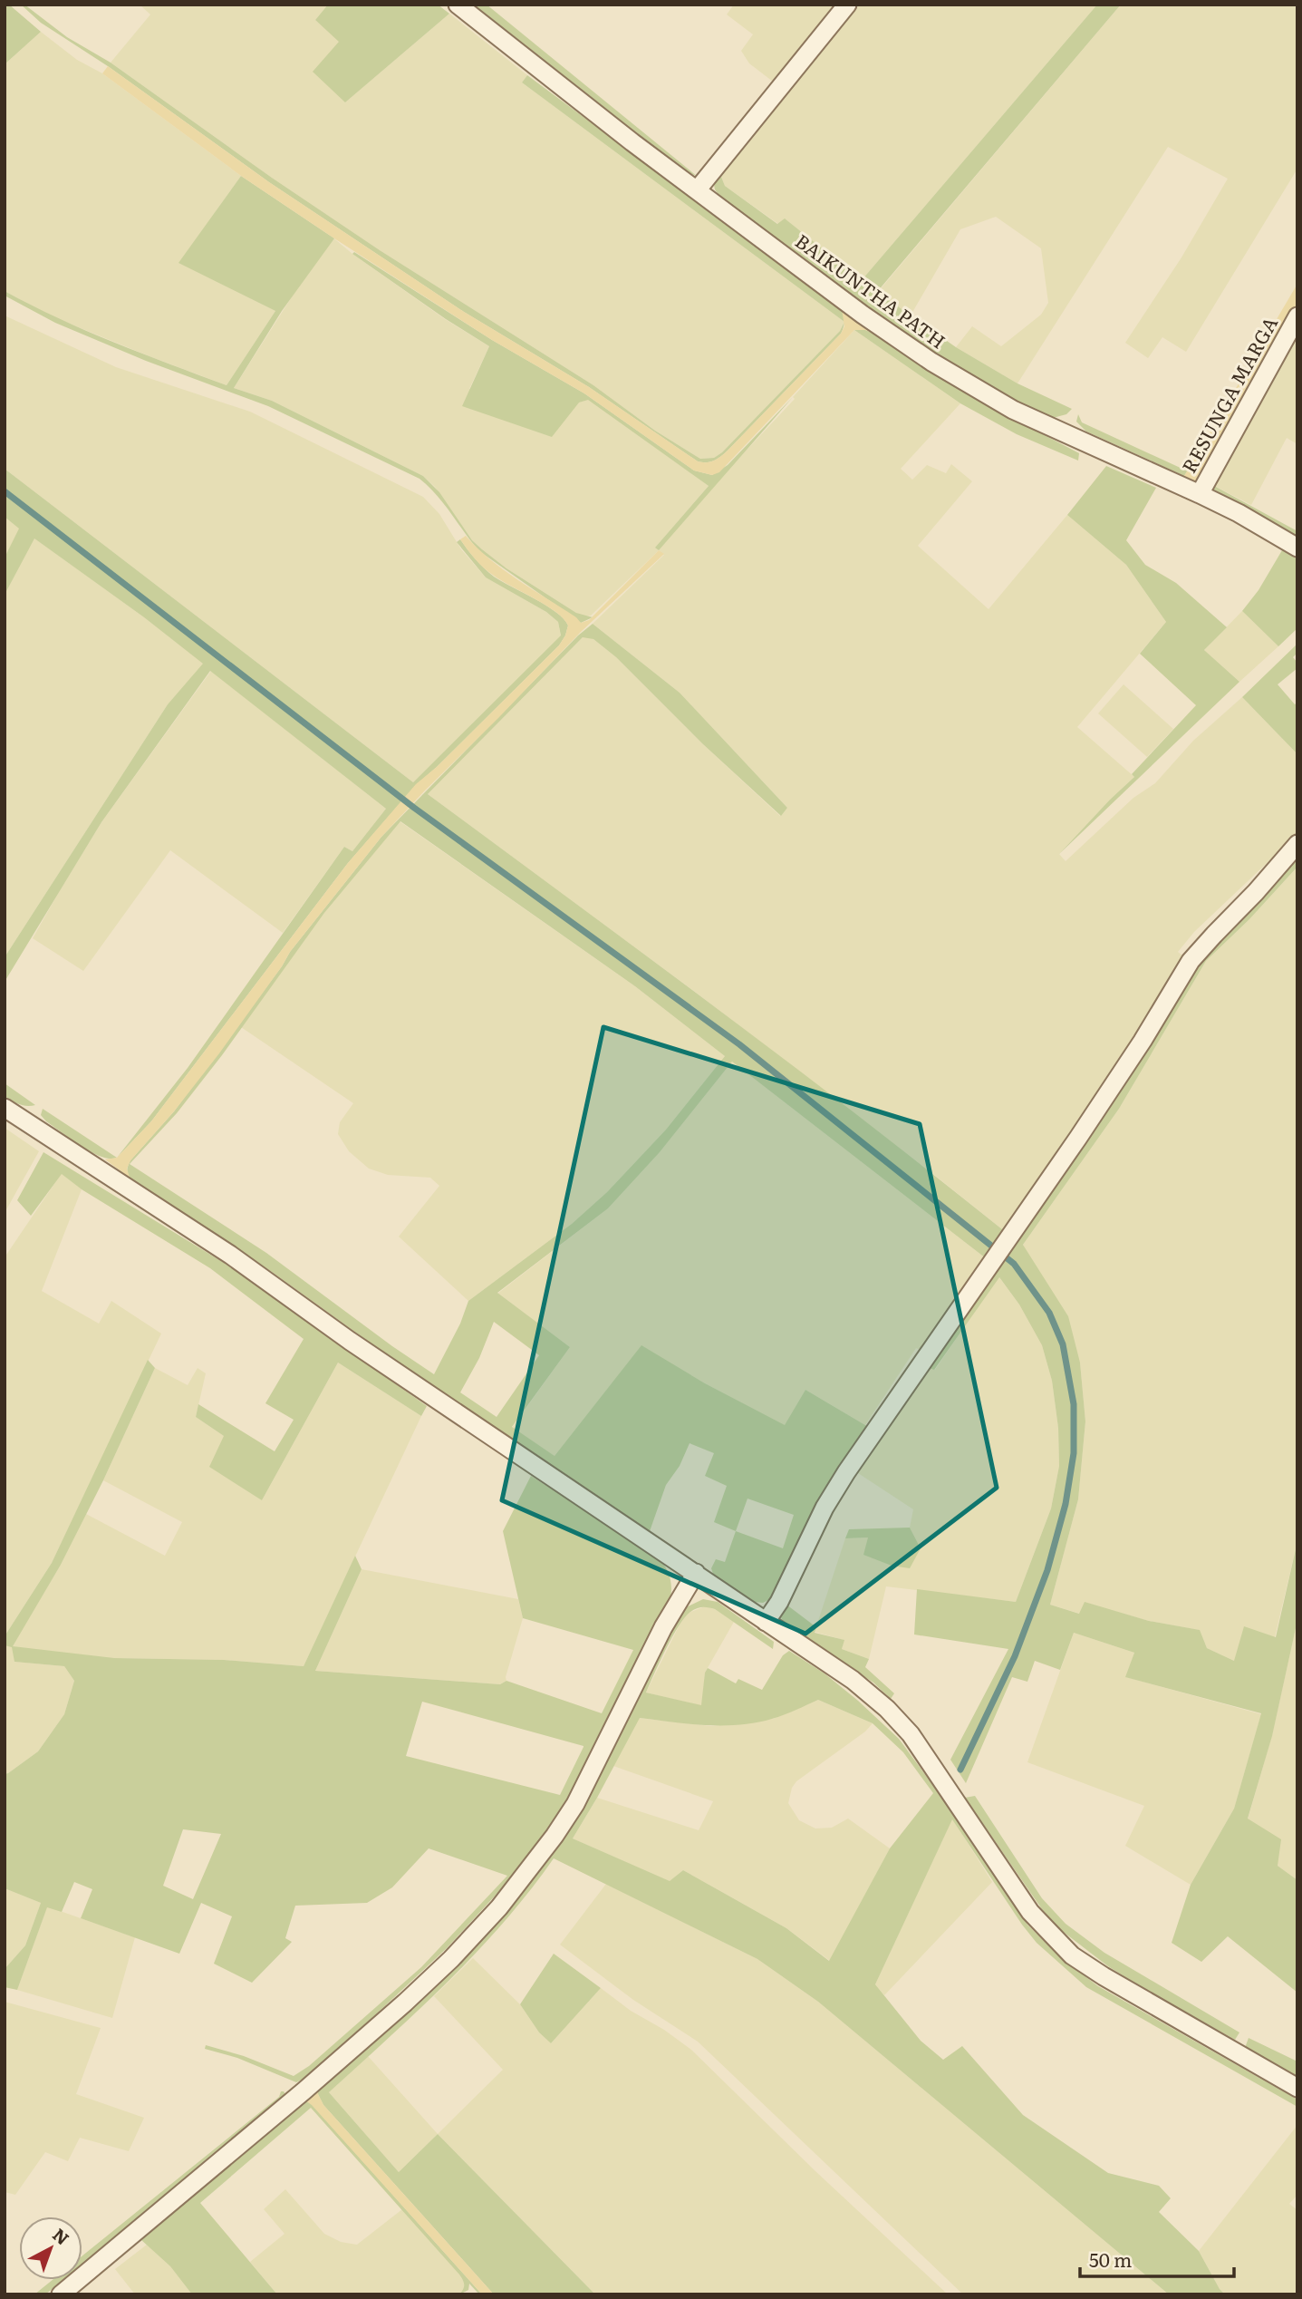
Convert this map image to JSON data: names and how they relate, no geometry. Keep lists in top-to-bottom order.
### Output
{
  "streets": {
    "street": ["BAIKUNTHA PATH", "RESUNGA MARGA"]
  },
  "crossings": [
    ["BAIKUNTHA PATH", "RESUNGA MARGA"]
  ],
  "scale_bar": "50 m",
  "north": "top right"
}
